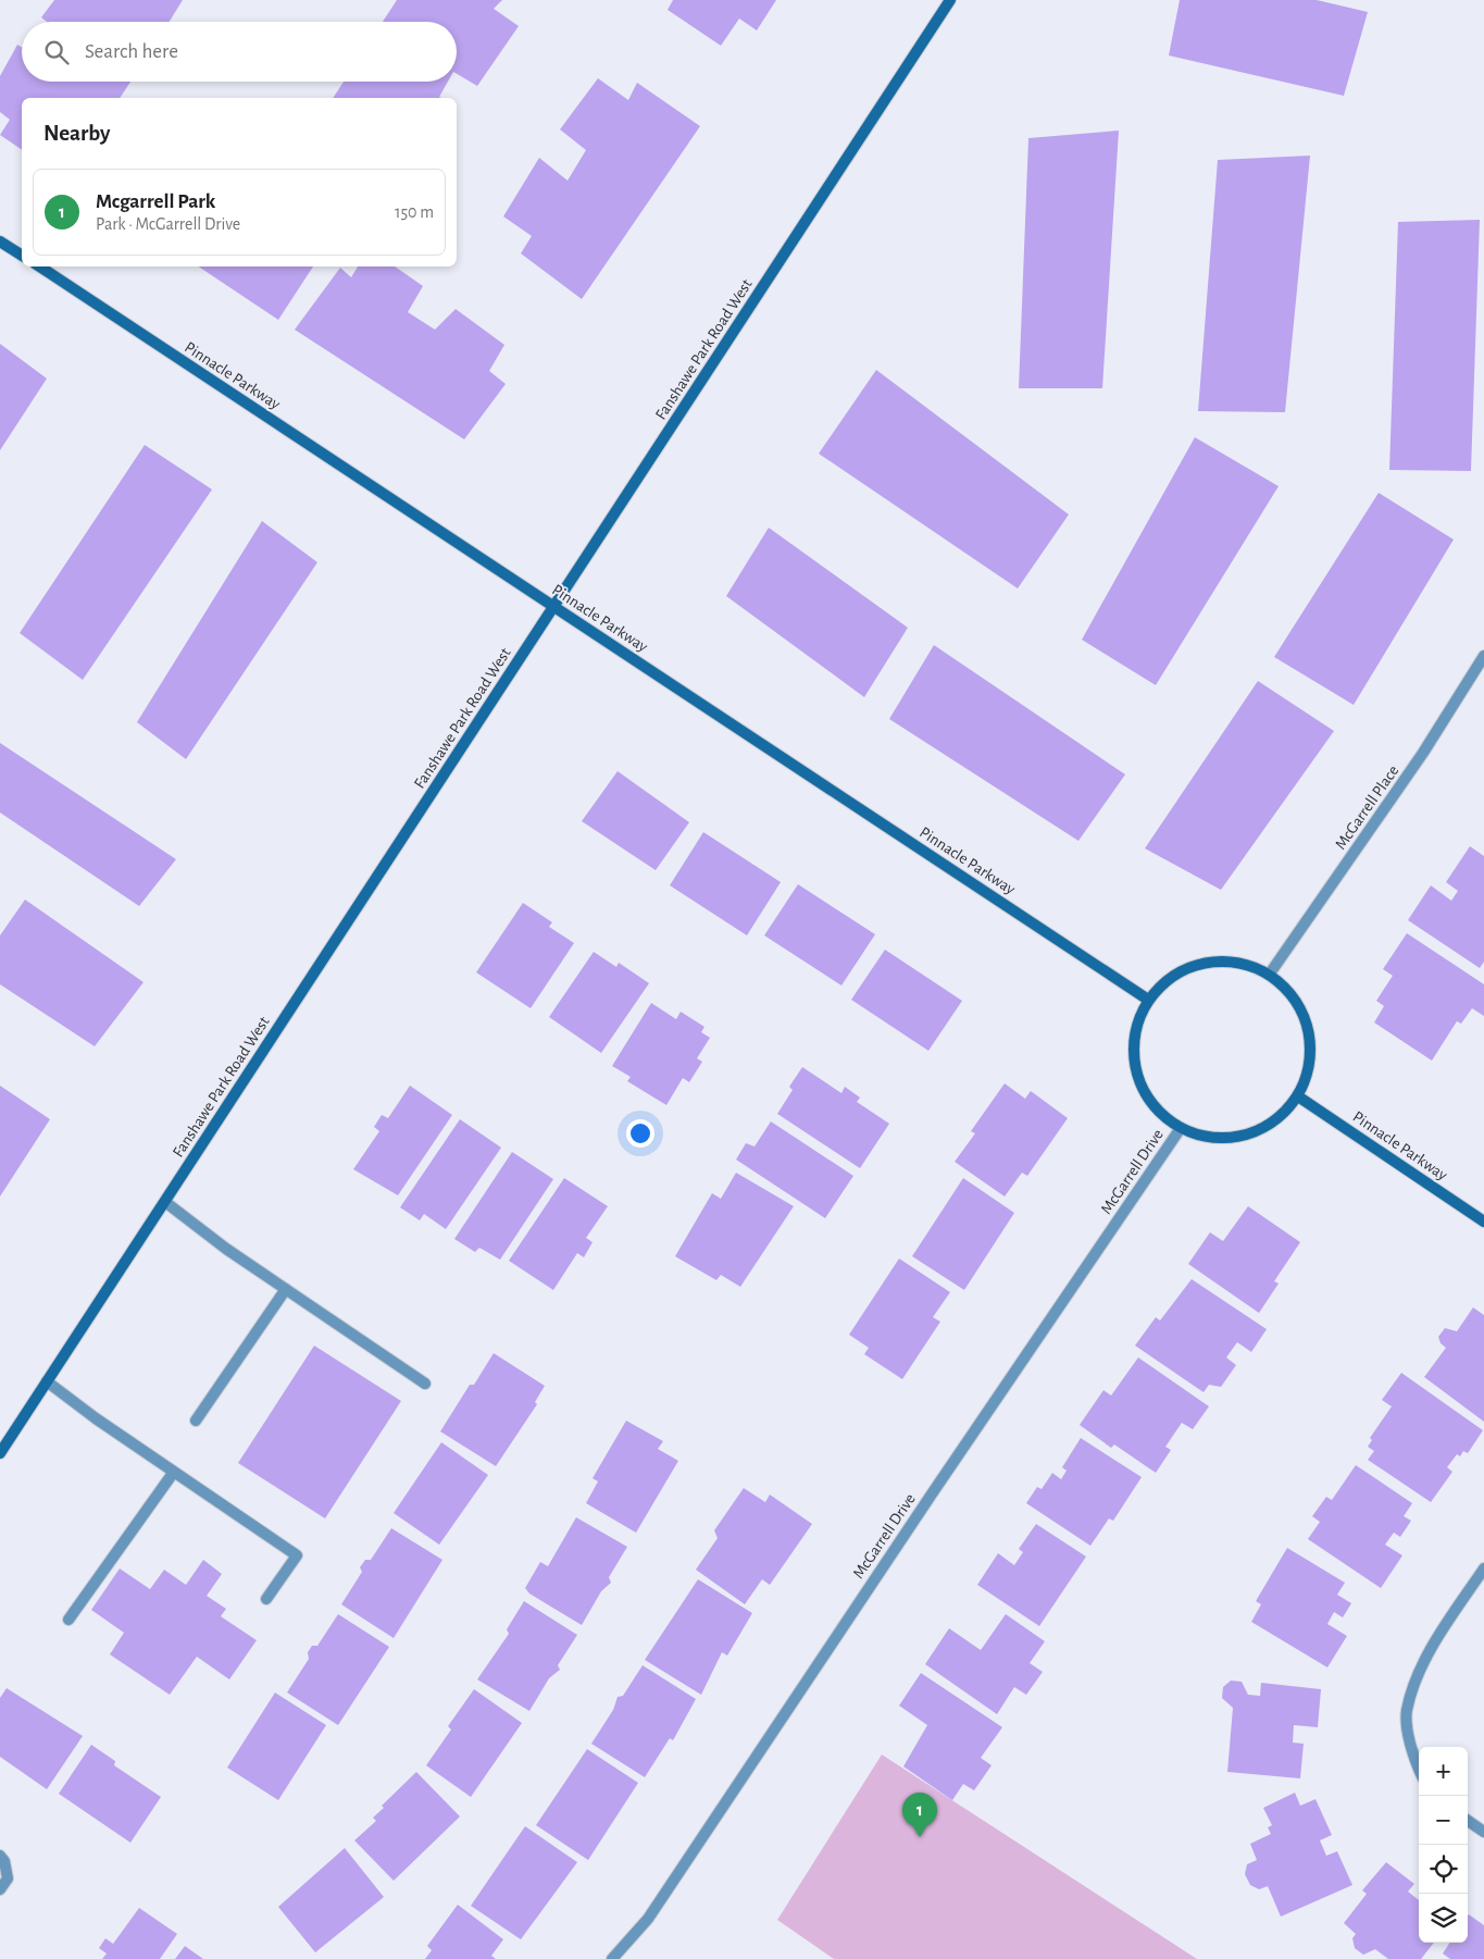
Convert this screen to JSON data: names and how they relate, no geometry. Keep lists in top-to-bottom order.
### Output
{
  "streets": {
    "street": [
      "Fanshawe Park Road West",
      "Pinnacle Parkway",
      "McGarrell Place",
      "McGarrell Drive"
    ]
  },
  "crossings": [
    ["Fanshawe Park Road West", "Pinnacle Parkway"],
    ["Pinnacle Parkway", "McGarrell Place"],
    ["Pinnacle Parkway", "McGarrell Drive"],
    ["McGarrell Place", "McGarrell Drive"]
  ],
  "page": {
    "search": "Search here",
    "heading": "Nearby",
    "list": [
      {
        "mark": "1",
        "name": "Mcgarrell Park",
        "note": "Park · McGarrell Drive",
        "value": "150 m"
      }
    ],
    "map_buttons": ["+", "−"],
    "pins": "1"
  }
}
